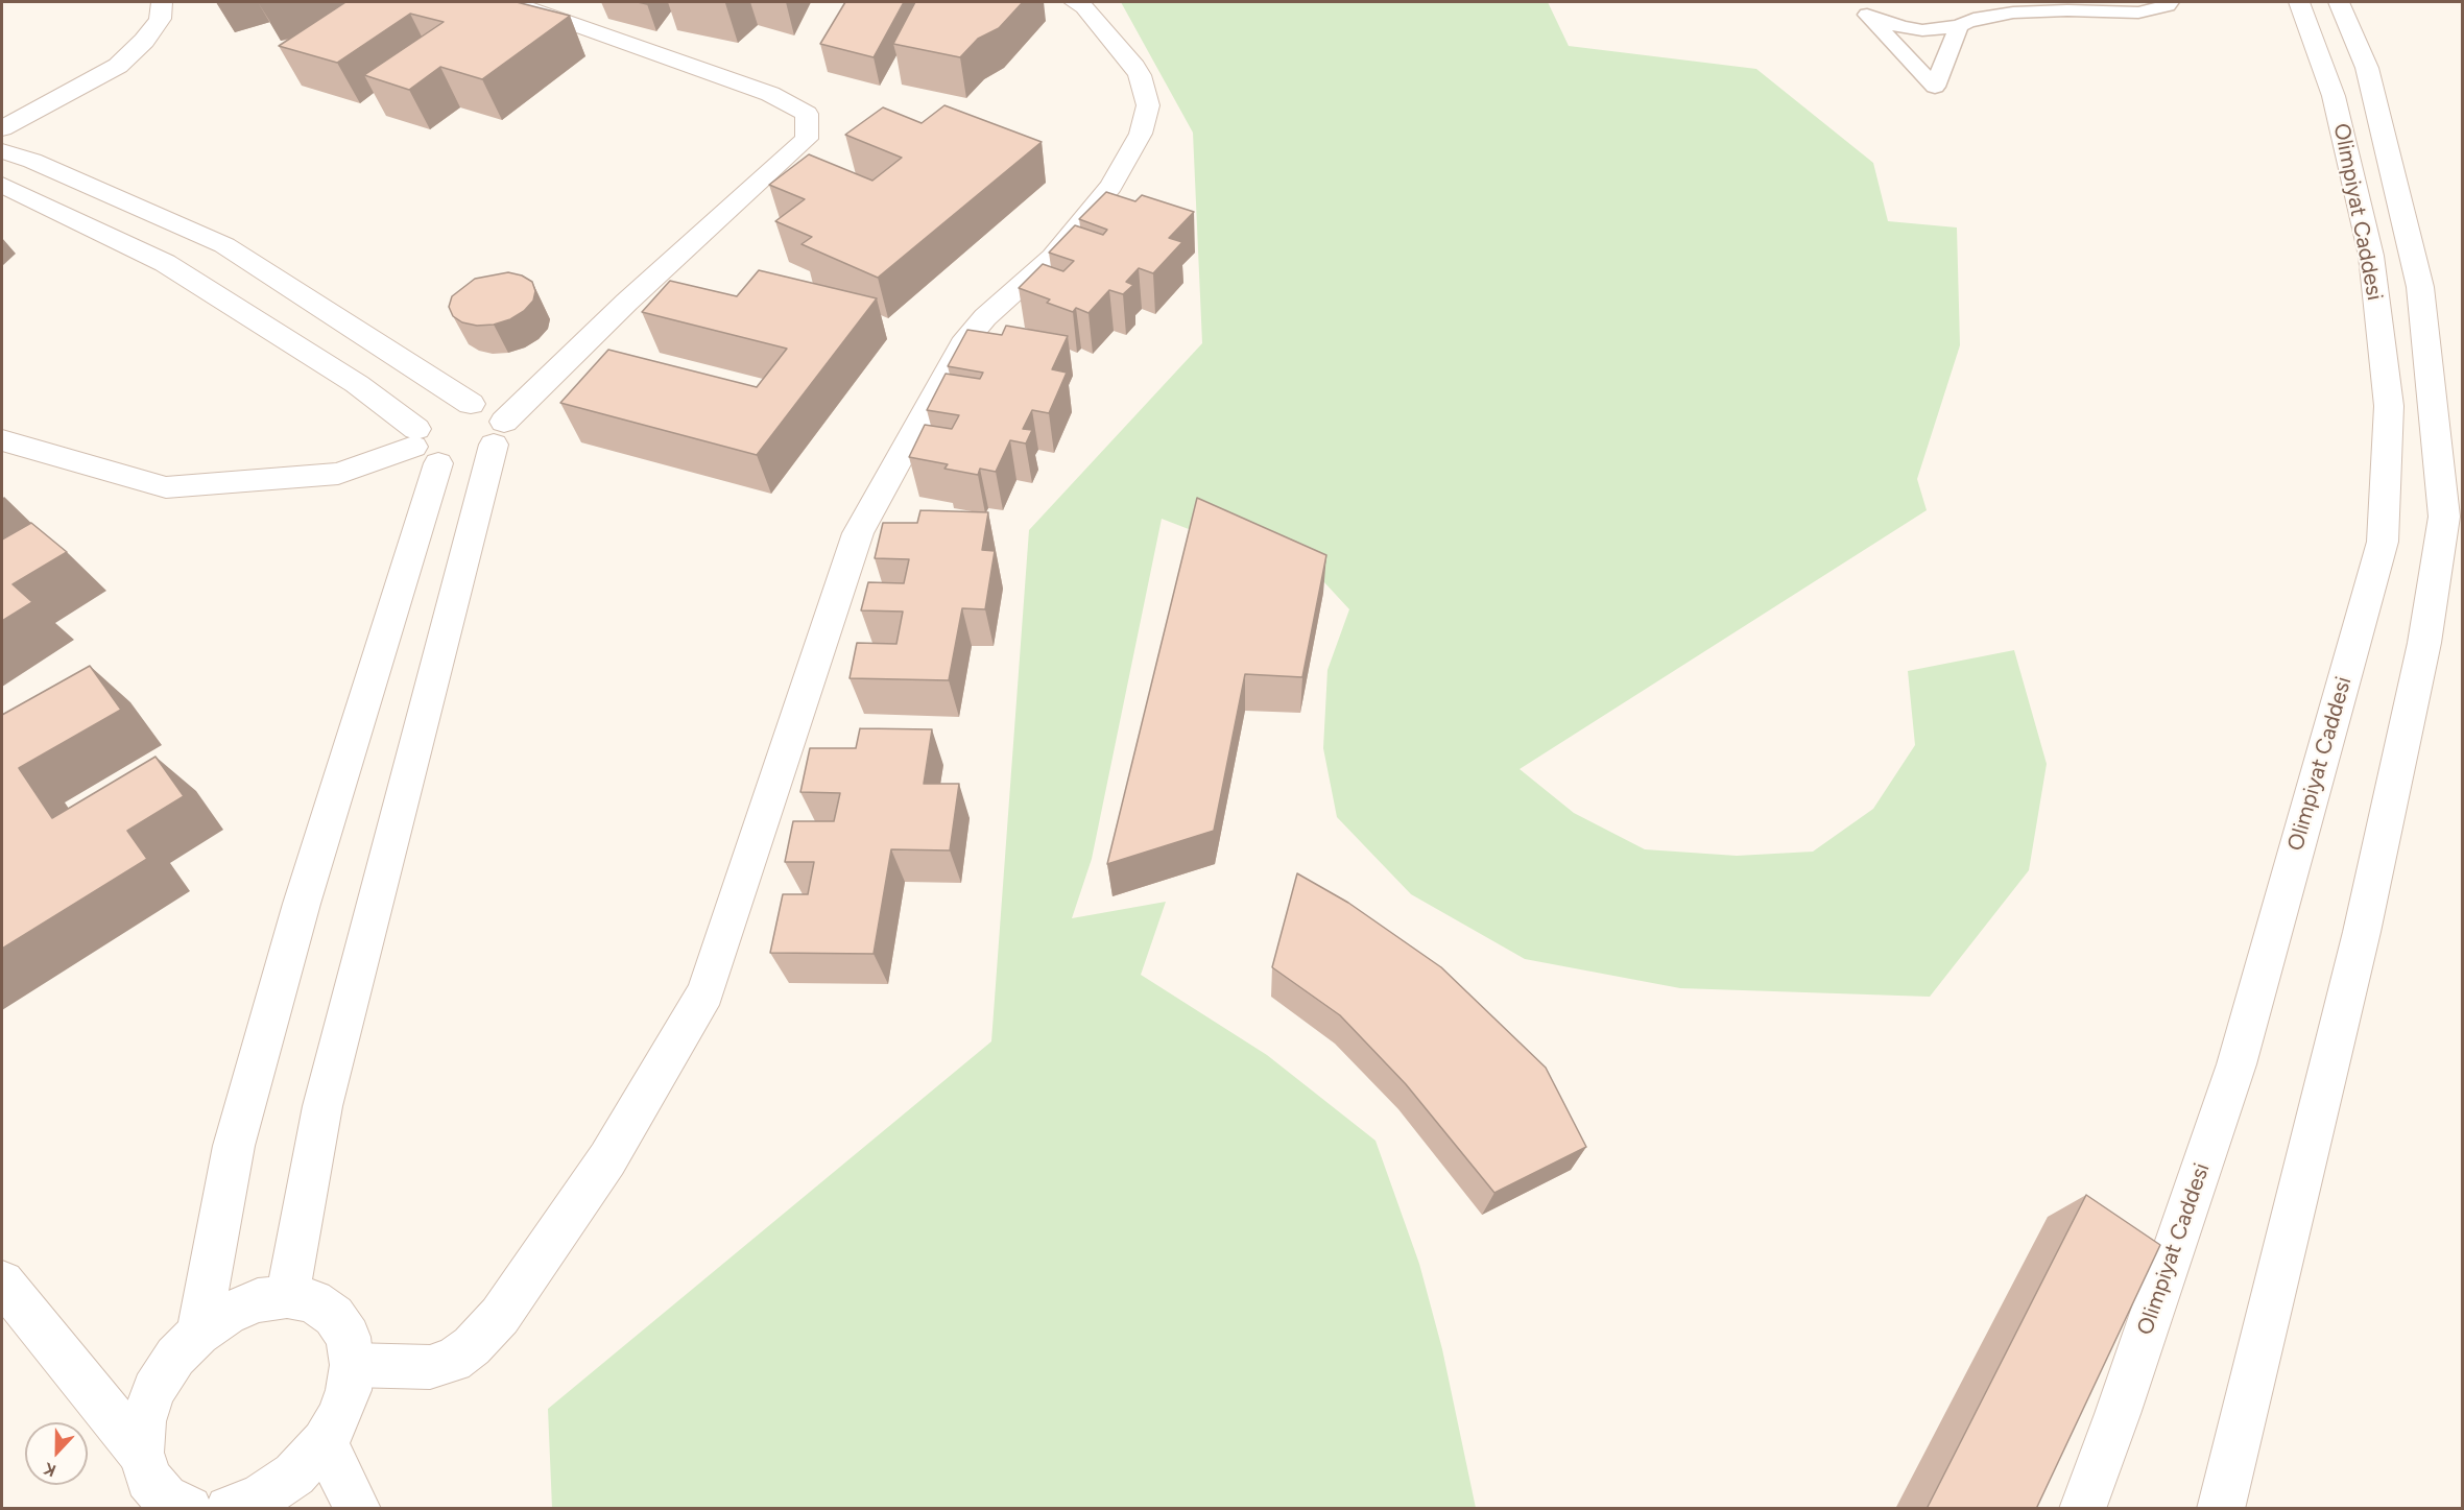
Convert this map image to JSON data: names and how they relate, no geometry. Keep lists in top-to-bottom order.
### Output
{
  "streets": {
    "street": ["Olimpiyat Caddesi"]
  },
  "north": "bottom"
}
